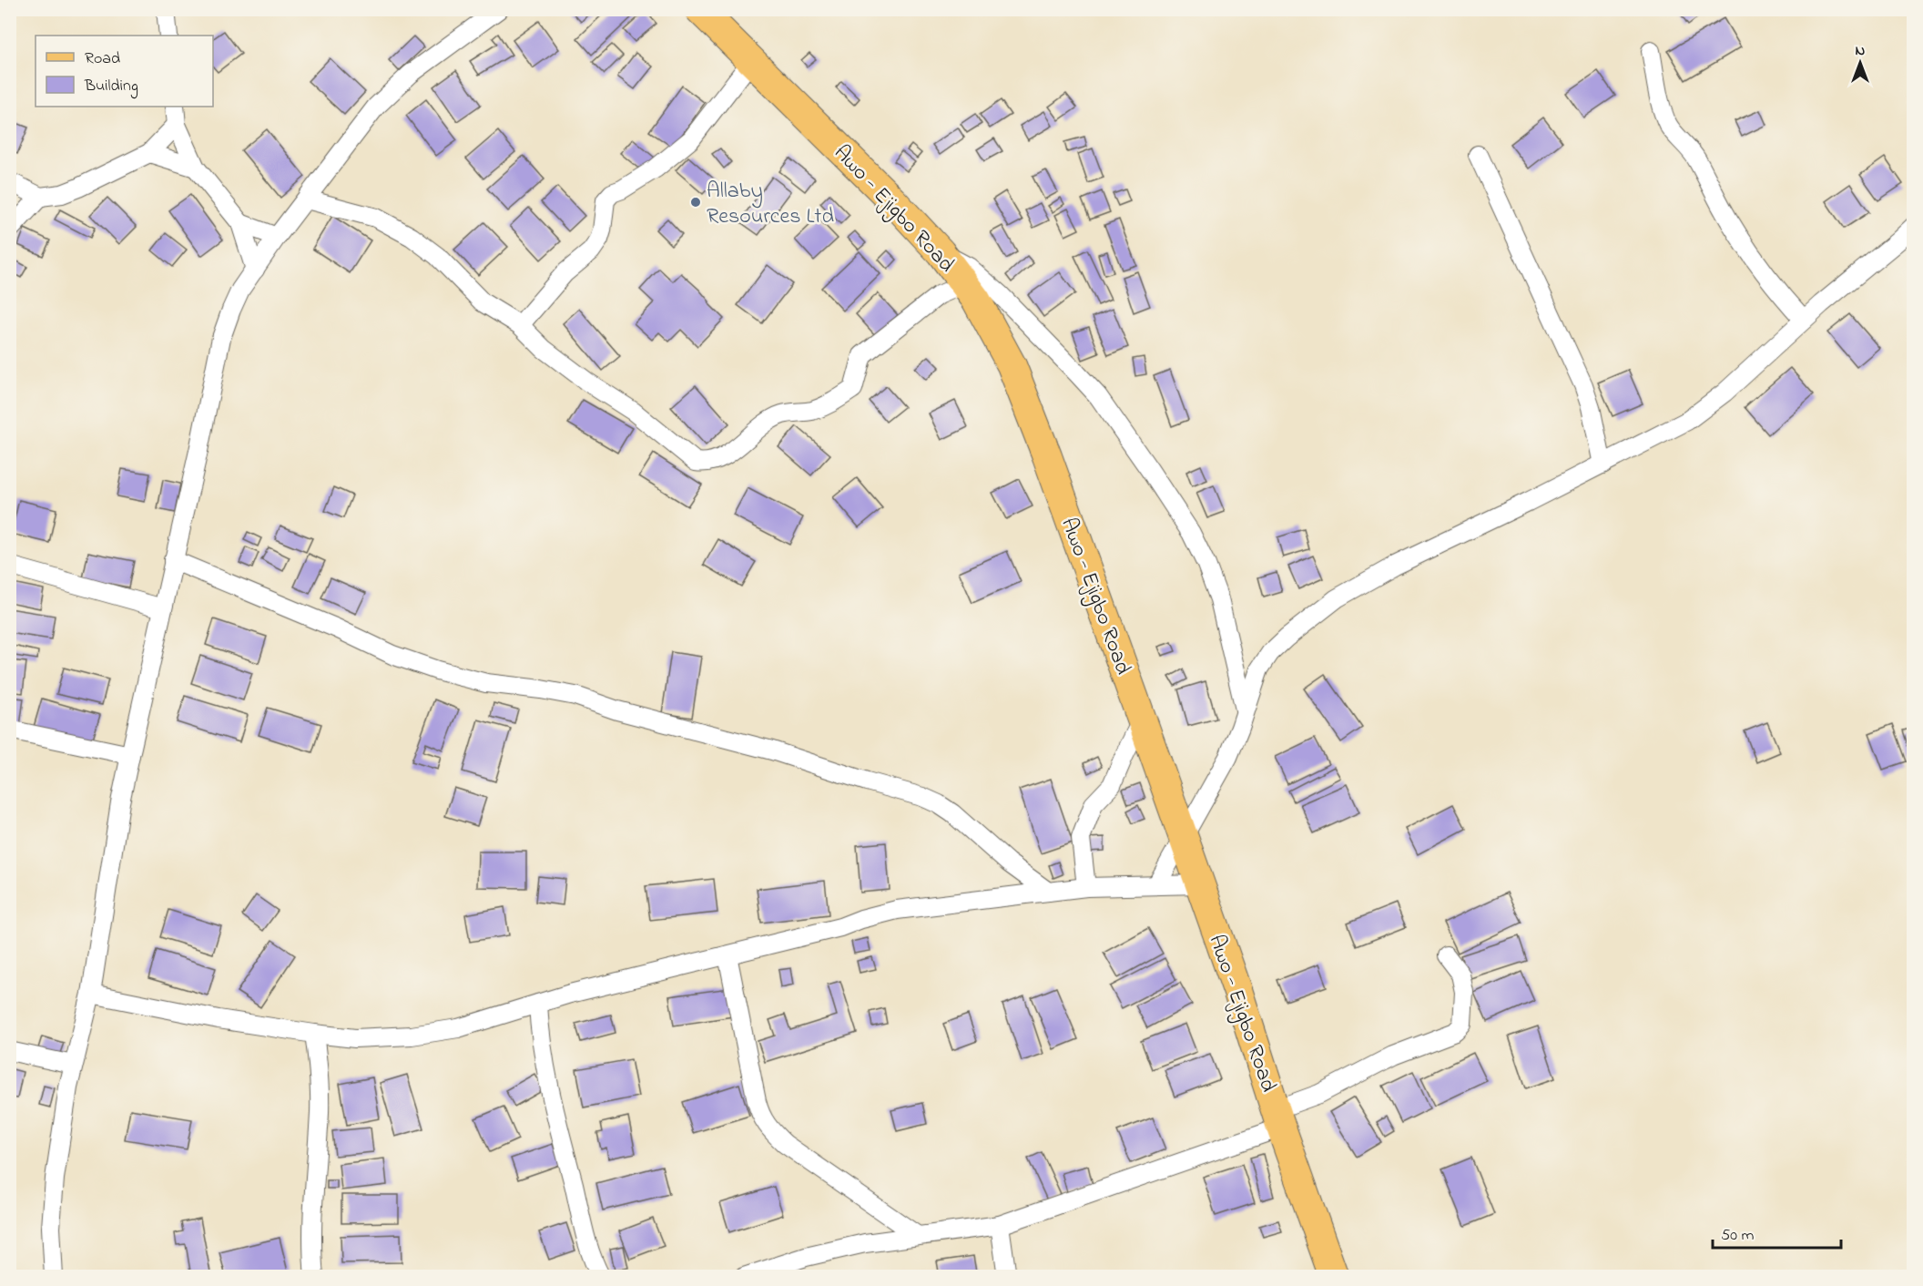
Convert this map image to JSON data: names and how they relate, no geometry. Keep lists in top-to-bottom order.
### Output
{
  "streets": {
    "main road": ["Awo - Ejigbo Road"]
  },
  "places": ["Allaby Resources Ltd"],
  "legend": ["Road", "Building"],
  "scale_bar": "50 m",
  "north": "top"
}
